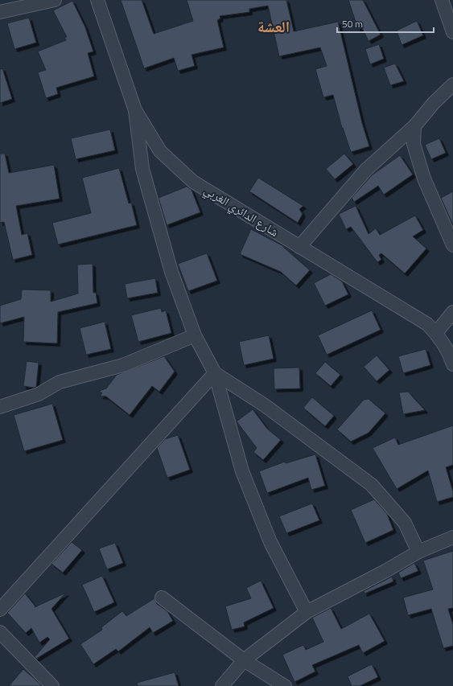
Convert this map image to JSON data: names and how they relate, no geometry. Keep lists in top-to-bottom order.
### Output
{
  "streets": {
    "street": ["شارع الدائري الغربي"]
  },
  "districts": ["العشة"],
  "scale_bar": "50 m"
}
